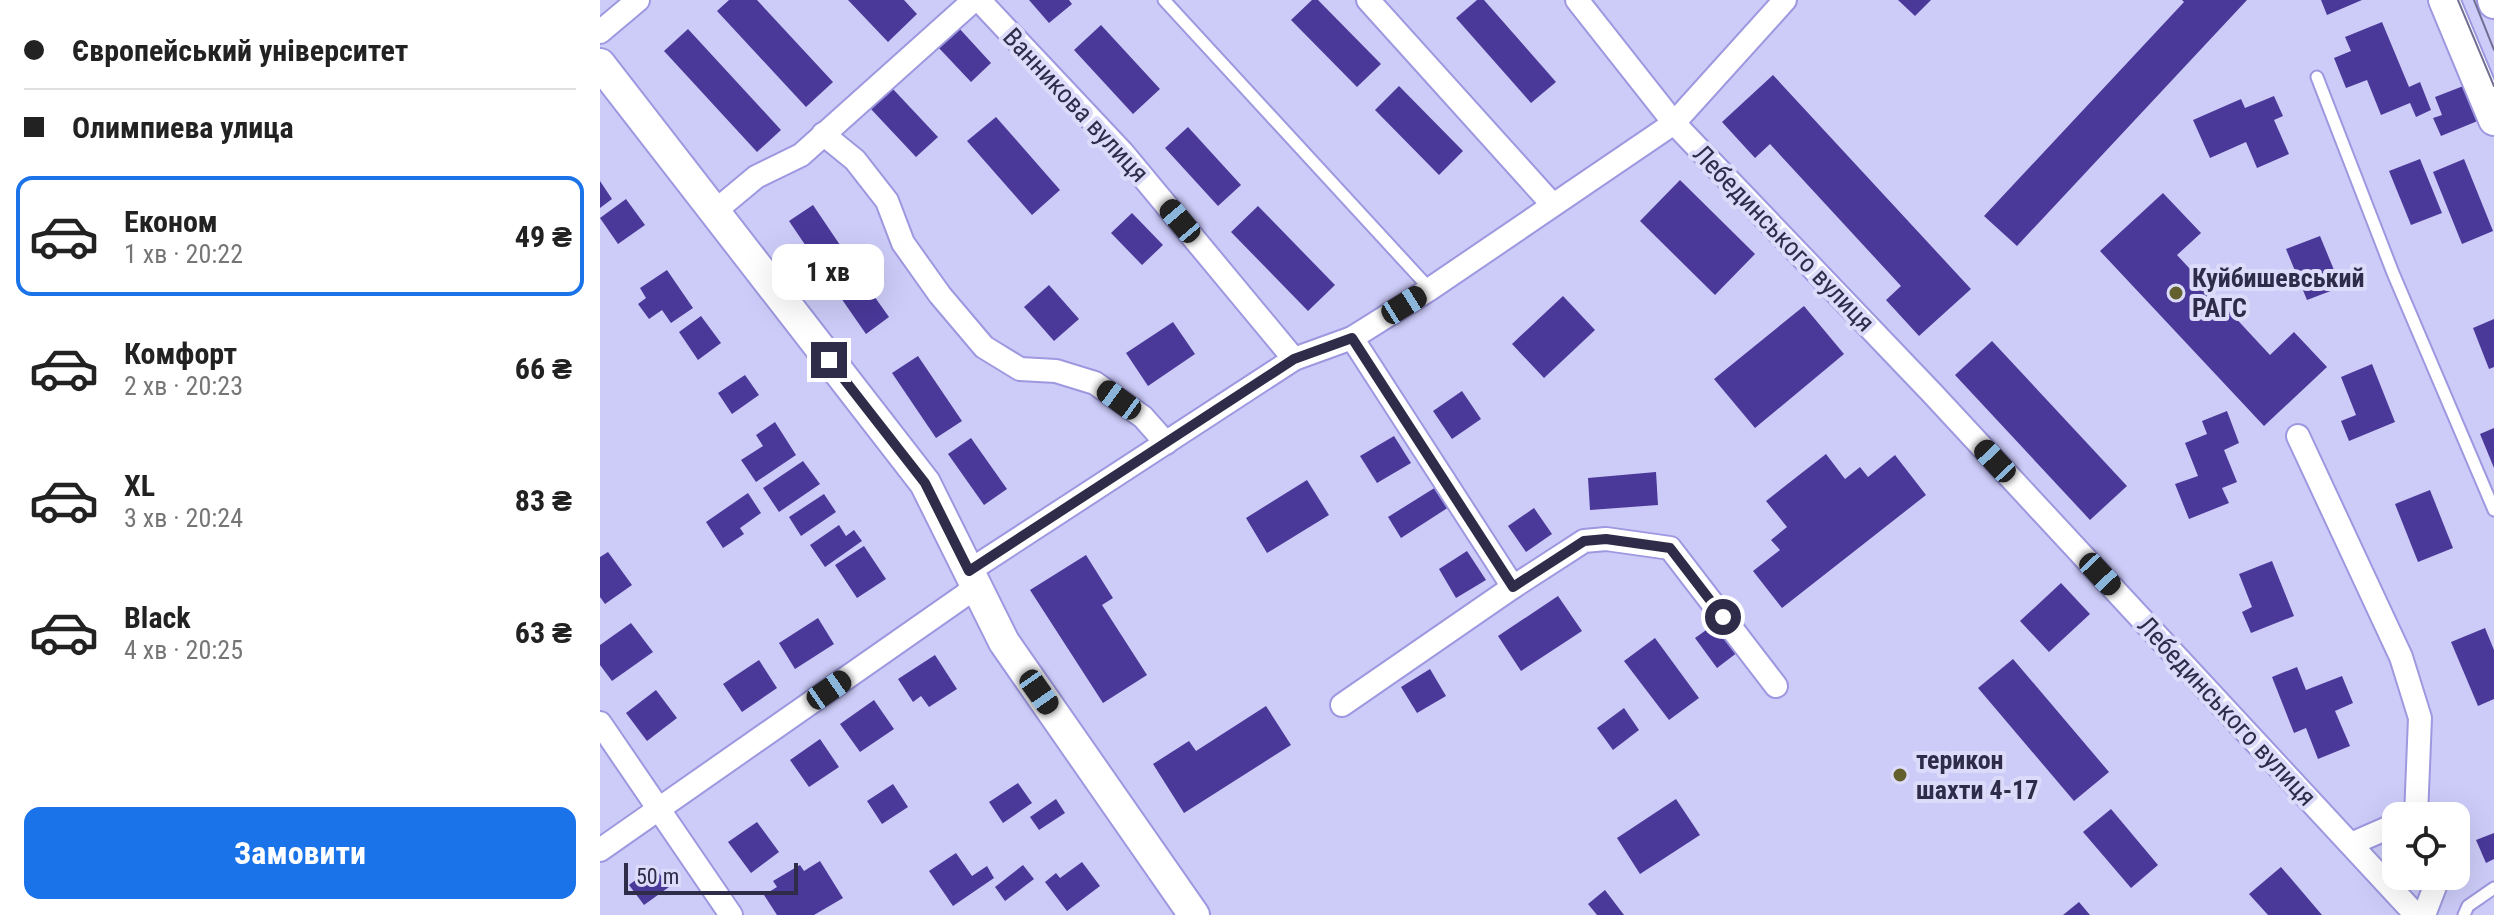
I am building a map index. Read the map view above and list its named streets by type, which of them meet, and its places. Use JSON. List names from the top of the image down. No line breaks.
{"streets":{"street":["Ванникова вулиця","Лебединського вулиця"]},"places":["Куйбишевський РАГС","терикон шахти 4-17"],"scale_bar":"50 m","page":{"banner":["Європейський університет","Олимпиева улица"],"list":[{"name":"Економ","note":"1 хв · 20:22","value":"49 ₴"},{"name":"Комфорт","note":"2 хв · 20:23","value":"66 ₴"},{"name":"XL","note":"3 хв · 20:24","value":"83 ₴"},{"name":"Black","note":"4 хв · 20:25","value":"63 ₴"}],"bubble":"1 хв","buttons":"Замовити","scale":"50 m"}}
